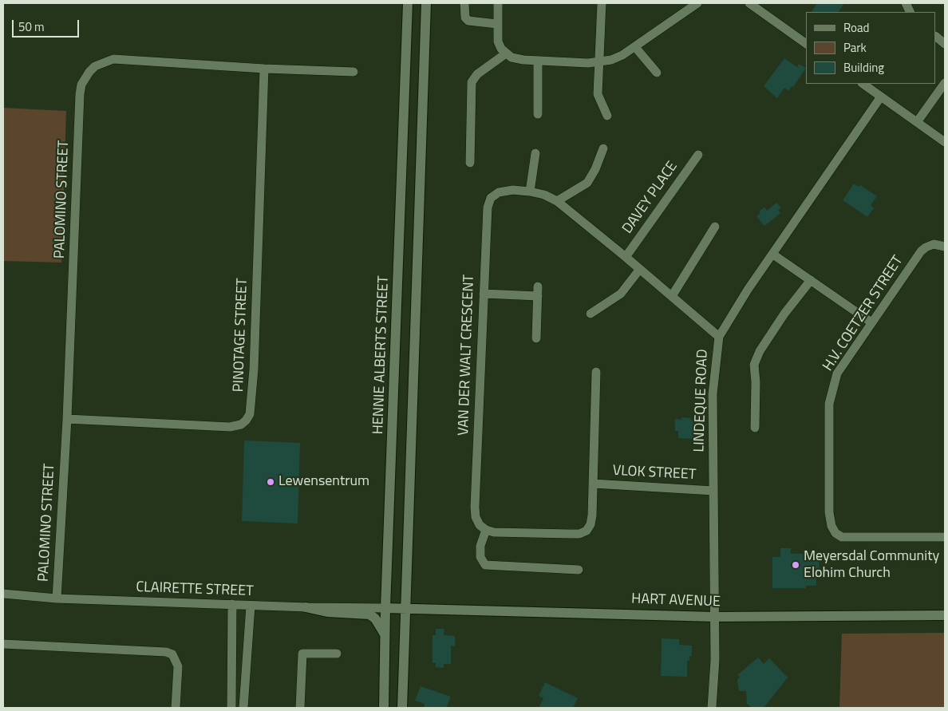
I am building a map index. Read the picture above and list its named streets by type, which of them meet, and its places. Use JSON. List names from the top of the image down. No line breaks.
{"streets":{"street":["DAVEY PLACE","PALOMINO STREET","H.V. COETZER STREET","PINOTAGE STREET","HENNIE ALBERTS STREET","VAN DER WALT CRESCENT","LINDEQUE ROAD","VLOK STREET","CLAIRETTE STREET","HART AVENUE"]},"crossings":[["DAVEY PLACE","VAN DER WALT CRESCENT"],["PALOMINO STREET","PINOTAGE STREET"],["PALOMINO STREET","CLAIRETTE STREET"],["HENNIE ALBERTS STREET","CLAIRETTE STREET"],["HENNIE ALBERTS STREET","HART AVENUE"],["VAN DER WALT CRESCENT","LINDEQUE ROAD"],["LINDEQUE ROAD","VLOK STREET"],["LINDEQUE ROAD","HART AVENUE"],["CLAIRETTE STREET","HART AVENUE"]],"places":["Lewensentrum","Meyersdal Community Elohim Church"],"legend":["Road","Park","Building"],"scale_bar":"50 m"}
